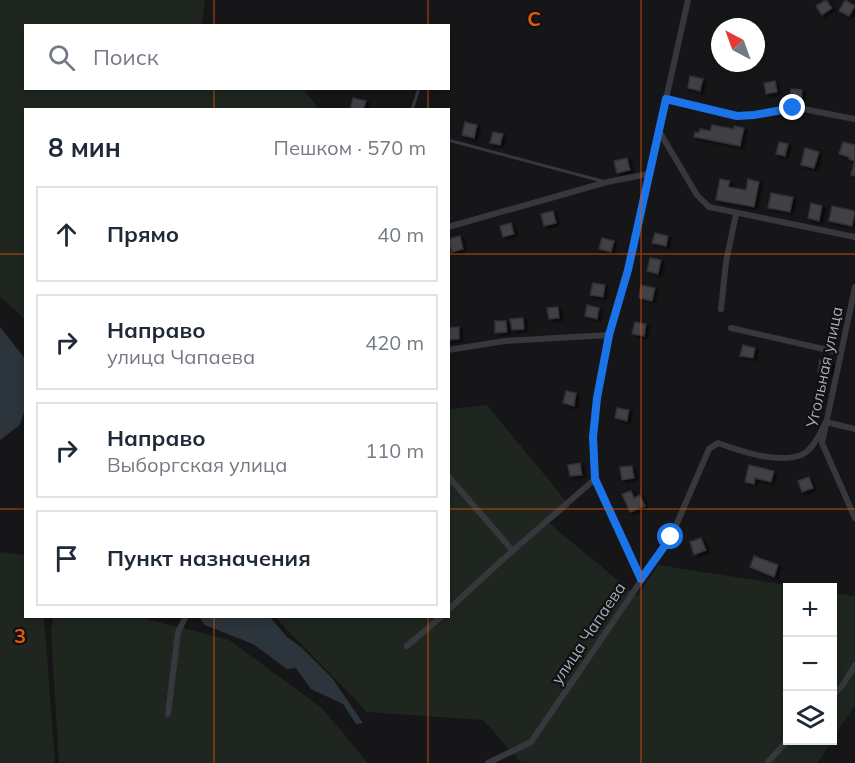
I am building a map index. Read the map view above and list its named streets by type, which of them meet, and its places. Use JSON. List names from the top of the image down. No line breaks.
{"streets":{"street":["Угольная улица","улица Чапаева"]},"north":"top left","page":{"search":"Поиск","heading":["8 мин","Пешком · 570 m"],"list":[["Прямо","40 m"],["Направо","улица Чапаева","420 m"],["Направо","Выборгская улица","110 m"],"Пункт назначения"],"map_buttons":["+","−"]},"grid":{"columns":["C"],"rows":["3"]}}
